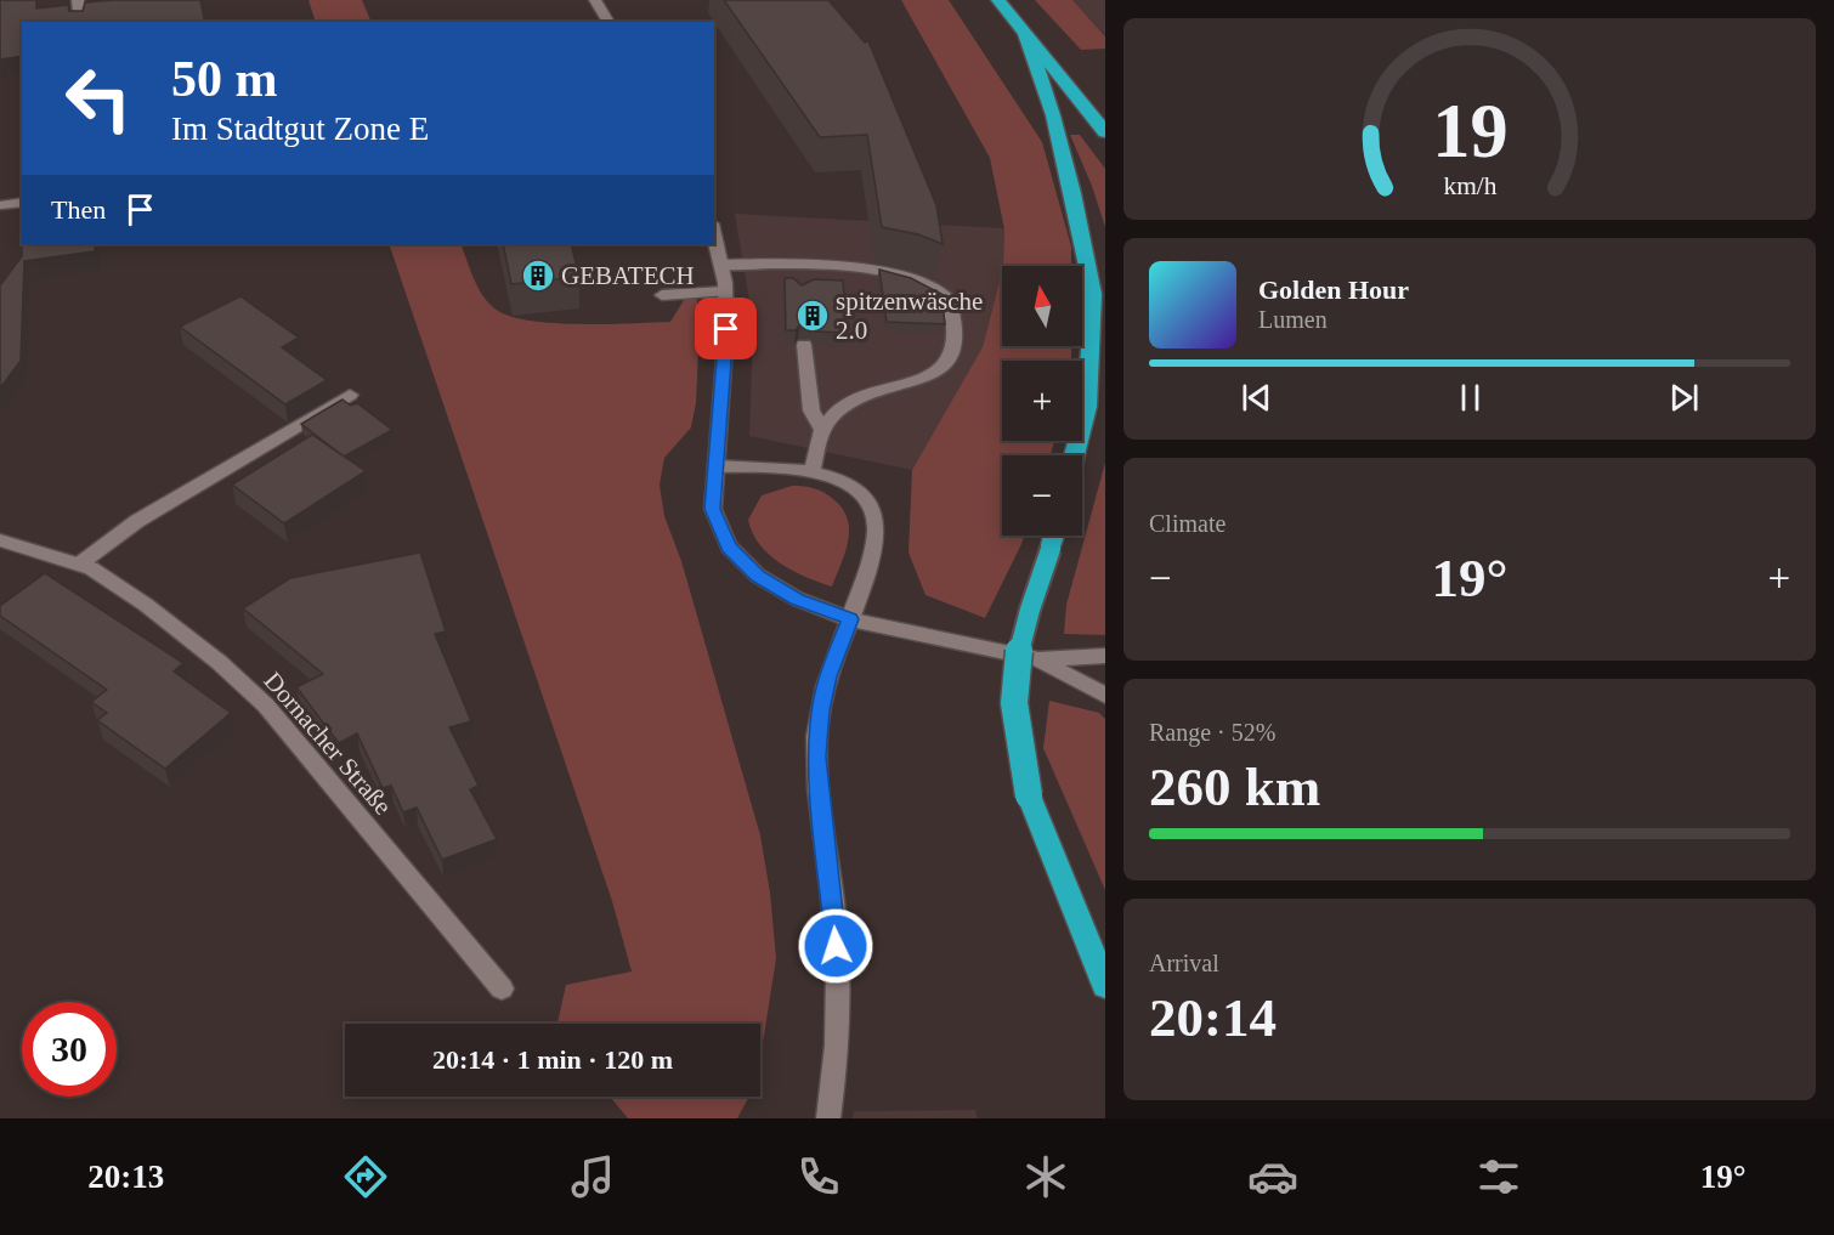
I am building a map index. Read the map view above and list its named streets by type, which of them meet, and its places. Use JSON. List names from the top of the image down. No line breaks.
{"streets":{"street":["Dornacher Straße"]},"places":{"building":["GEBATECH","spitzenwäsche 2.0"]},"north":"top","page":{"turn":["50 m","Im Stadtgut Zone E"],"then":"Then","song":["Golden Hour","Lumen"],"map_buttons":["+","−"],"tile":["Climate",["Range · 52%","260 km"],["Arrival","20:14"]],"heat":["−","19°","+"],"limit":"30","trip":"20:14 · 1 min · 120 m","tabs":["20:13","19°"],"gauge":["19","km/h"]}}
